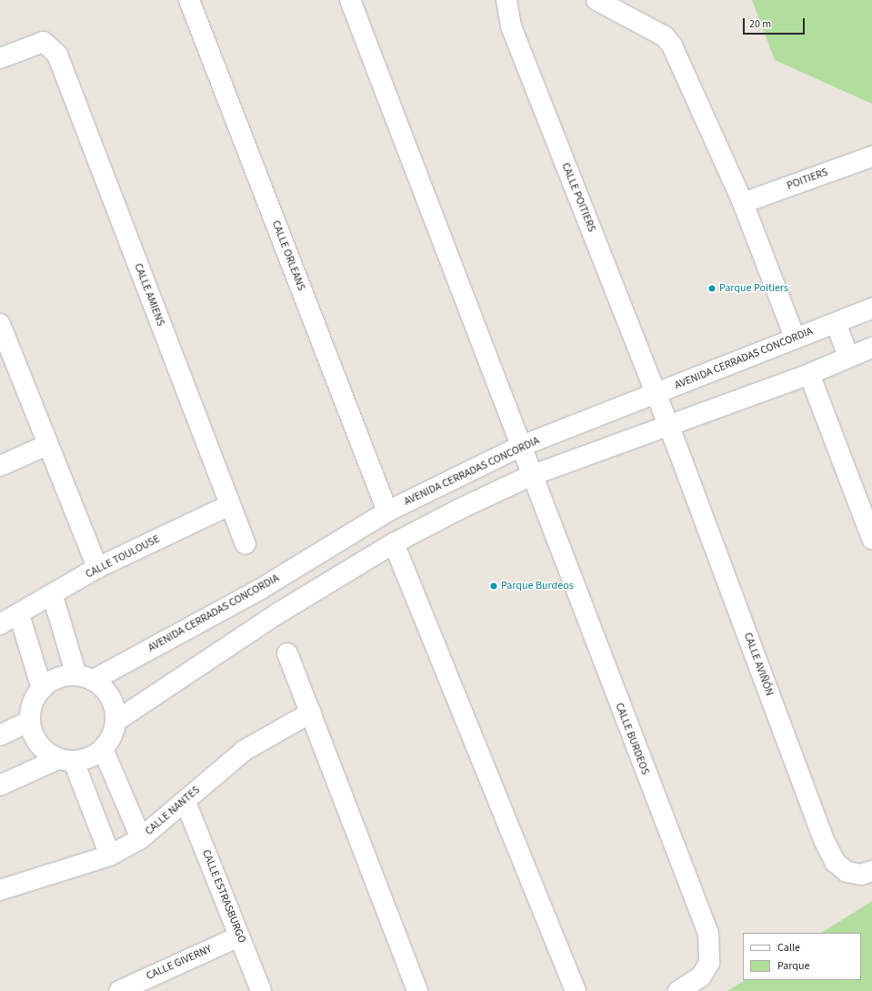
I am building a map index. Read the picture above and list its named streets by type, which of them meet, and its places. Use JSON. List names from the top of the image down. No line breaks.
{"streets":{"street":["POITIERS","CALLE POITIERS","CALLE ORLEANS","CALLE AMIENS","AVENIDA CERRADAS CONCORDIA","CALLE TOULOUSE","CALLE AVIÑÓN","CALLE BURDEOS","CALLE NANTES","CALLE ESTRASBURGO","CALLE GIVERNY"]},"crossings":[["CALLE POITIERS","AVENIDA CERRADAS CONCORDIA"],["CALLE POITIERS","CALLE AVIÑÓN"],["CALLE ORLEANS","AVENIDA CERRADAS CONCORDIA"],["CALLE AMIENS","CALLE TOULOUSE"],["AVENIDA CERRADAS CONCORDIA","CALLE BURDEOS"],["CALLE NANTES","CALLE ESTRASBURGO"],["CALLE ESTRASBURGO","CALLE GIVERNY"]],"places":["Parque Poitiers","Parque Burdeos"],"legend":["Calle","Parque"],"scale_bar":"20 m"}
